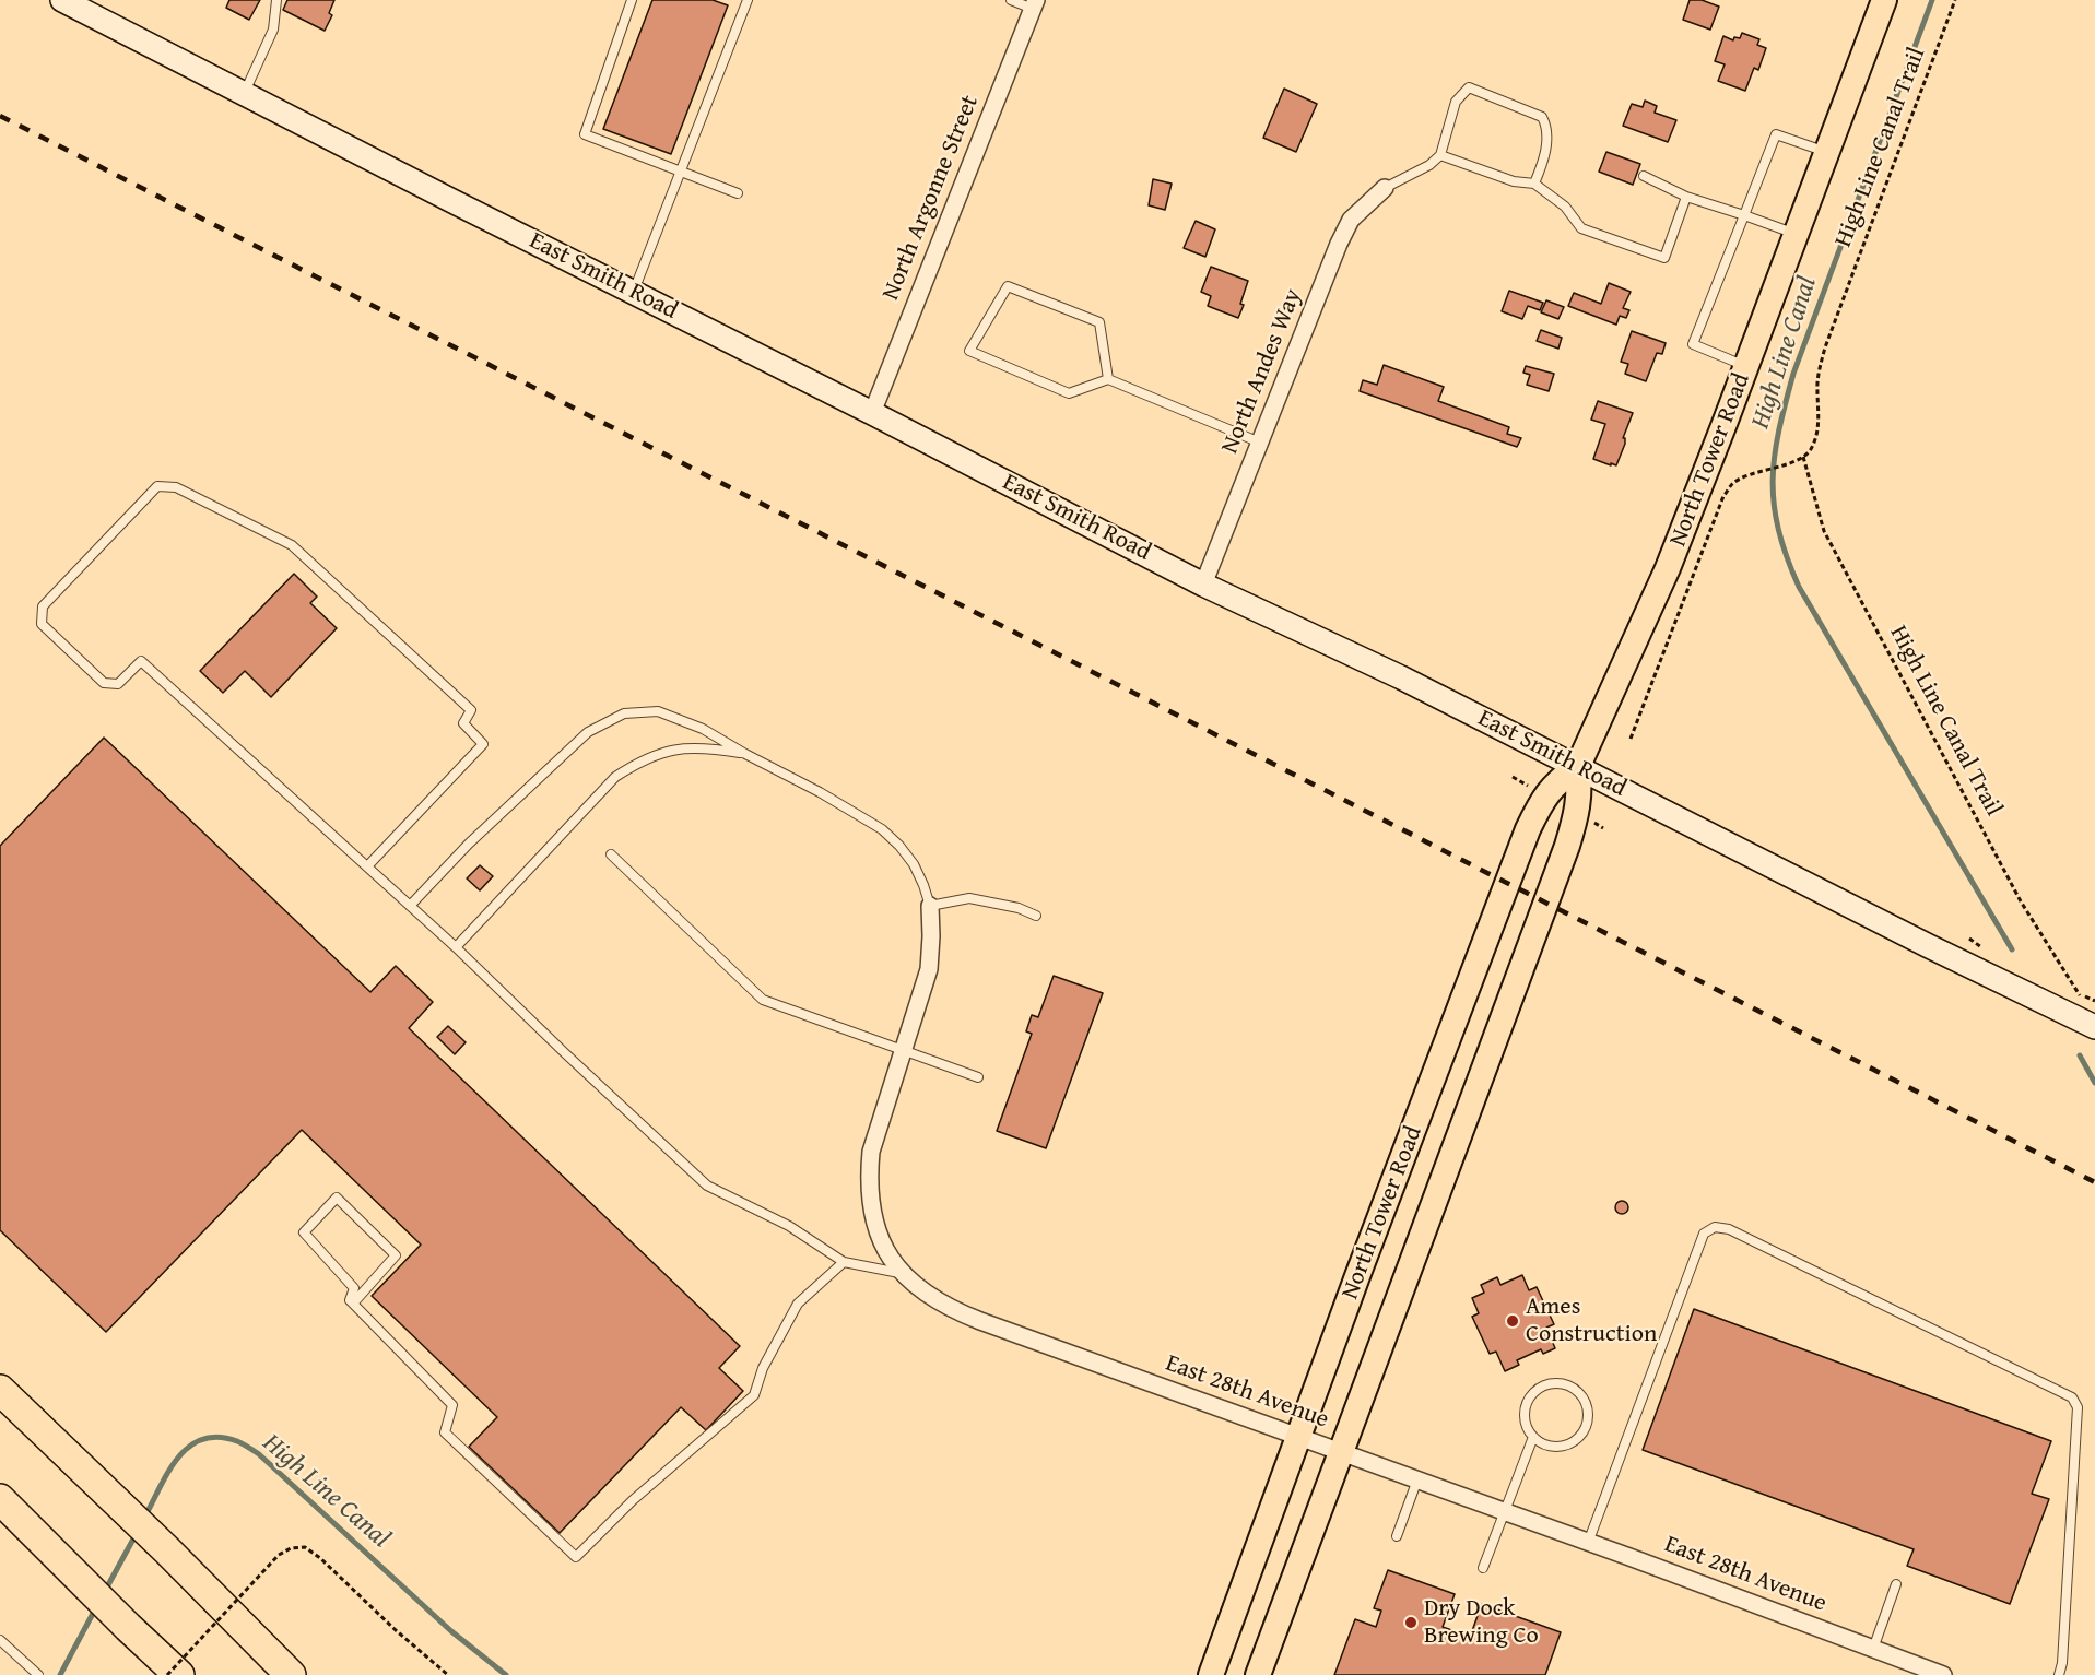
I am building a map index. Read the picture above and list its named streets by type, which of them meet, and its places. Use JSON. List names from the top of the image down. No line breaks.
{"streets":{"main road":["North Tower Road"],"street":["North Argonne Street","East Smith Road","North Andes Way","East 28th Avenue"],"path":["High Line Canal Trail"]},"crossings":[["North Argonne Street","East Smith Road"],["East Smith Road","North Andes Way"],["East Smith Road","North Tower Road"],["North Tower Road","East 28th Avenue"]],"water":["High Line Canal"],"places":["Ames Construction","Dry Dock Brewing Co"]}
